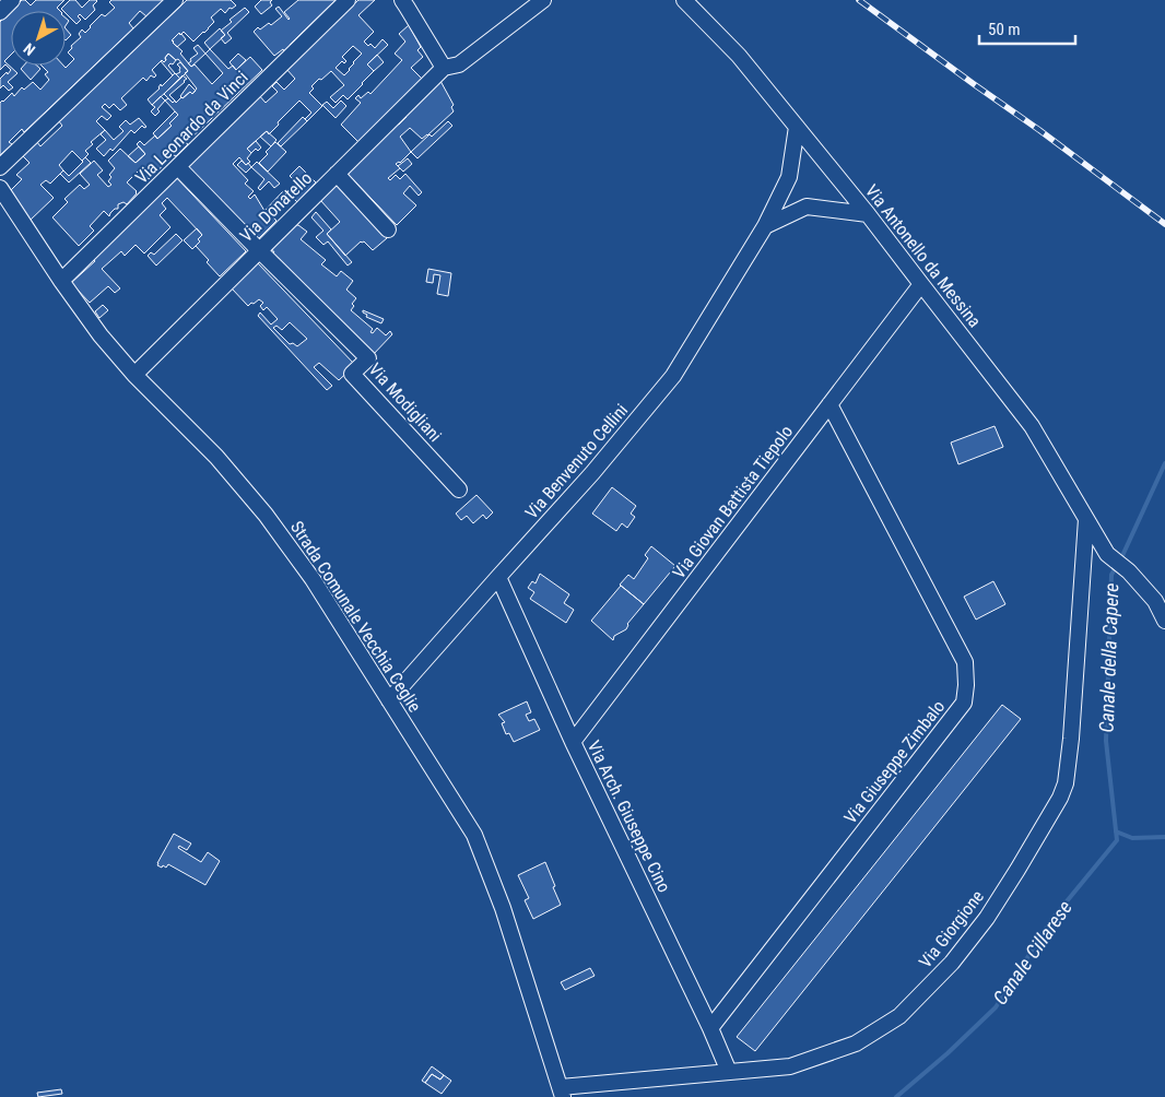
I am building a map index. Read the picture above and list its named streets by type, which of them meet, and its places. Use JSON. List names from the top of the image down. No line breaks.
{"streets":{"street":["Via Leonardo da Vinci","Via Donatello","Via Antonello da Messina","Via Modigliani","Via Benvenuto Cellini","Via Giovan Battista Tiepolo","Strada Comunale Vecchia Ceglie","Via Giuseppe Zimbalo","Via Arch. Giuseppe Cino","Via Giorgione"]},"crossings":[["Via Leonardo da Vinci","Strada Comunale Vecchia Ceglie"],["Via Donatello","Via Modigliani"],["Via Donatello","Strada Comunale Vecchia Ceglie"],["Via Antonello da Messina","Via Benvenuto Cellini"],["Via Antonello da Messina","Via Giovan Battista Tiepolo"],["Via Antonello da Messina","Via Giorgione"],["Via Benvenuto Cellini","Strada Comunale Vecchia Ceglie"],["Via Benvenuto Cellini","Via Arch. Giuseppe Cino"],["Via Giovan Battista Tiepolo","Via Giuseppe Zimbalo"],["Via Giovan Battista Tiepolo","Via Arch. Giuseppe Cino"],["Strada Comunale Vecchia Ceglie","Via Giorgione"],["Via Giuseppe Zimbalo","Via Arch. Giuseppe Cino"],["Via Arch. Giuseppe Cino","Via Giorgione"]],"water":["Canale della Capere","Canale Cillarese"],"scale_bar":"50 m","north":"bottom left"}
